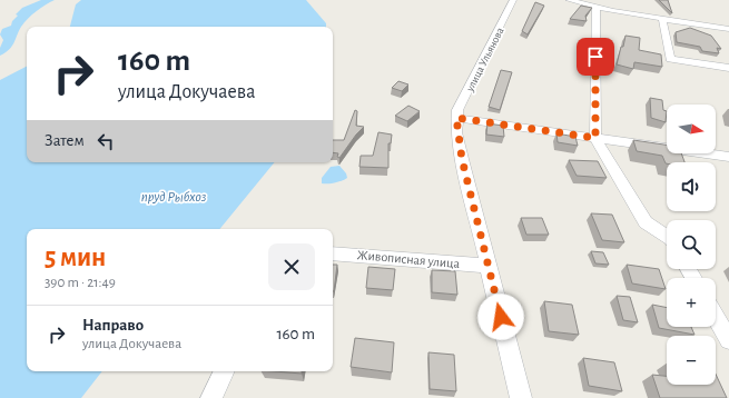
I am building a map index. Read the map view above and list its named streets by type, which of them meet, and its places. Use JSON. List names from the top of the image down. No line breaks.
{"streets":{"street":["улица Ульянова","Живописная улица"]},"water":["пруд Рыбхоз"],"north":"right","page":{"turn":["160 m","улица Докучаева"],"map_buttons":["+","−"],"then":"Затем","heading":["5 мин","390 m · 21:49"],"list":[{"name":"Направо","note":"улица Докучаева","value":"160 m"}]}}
